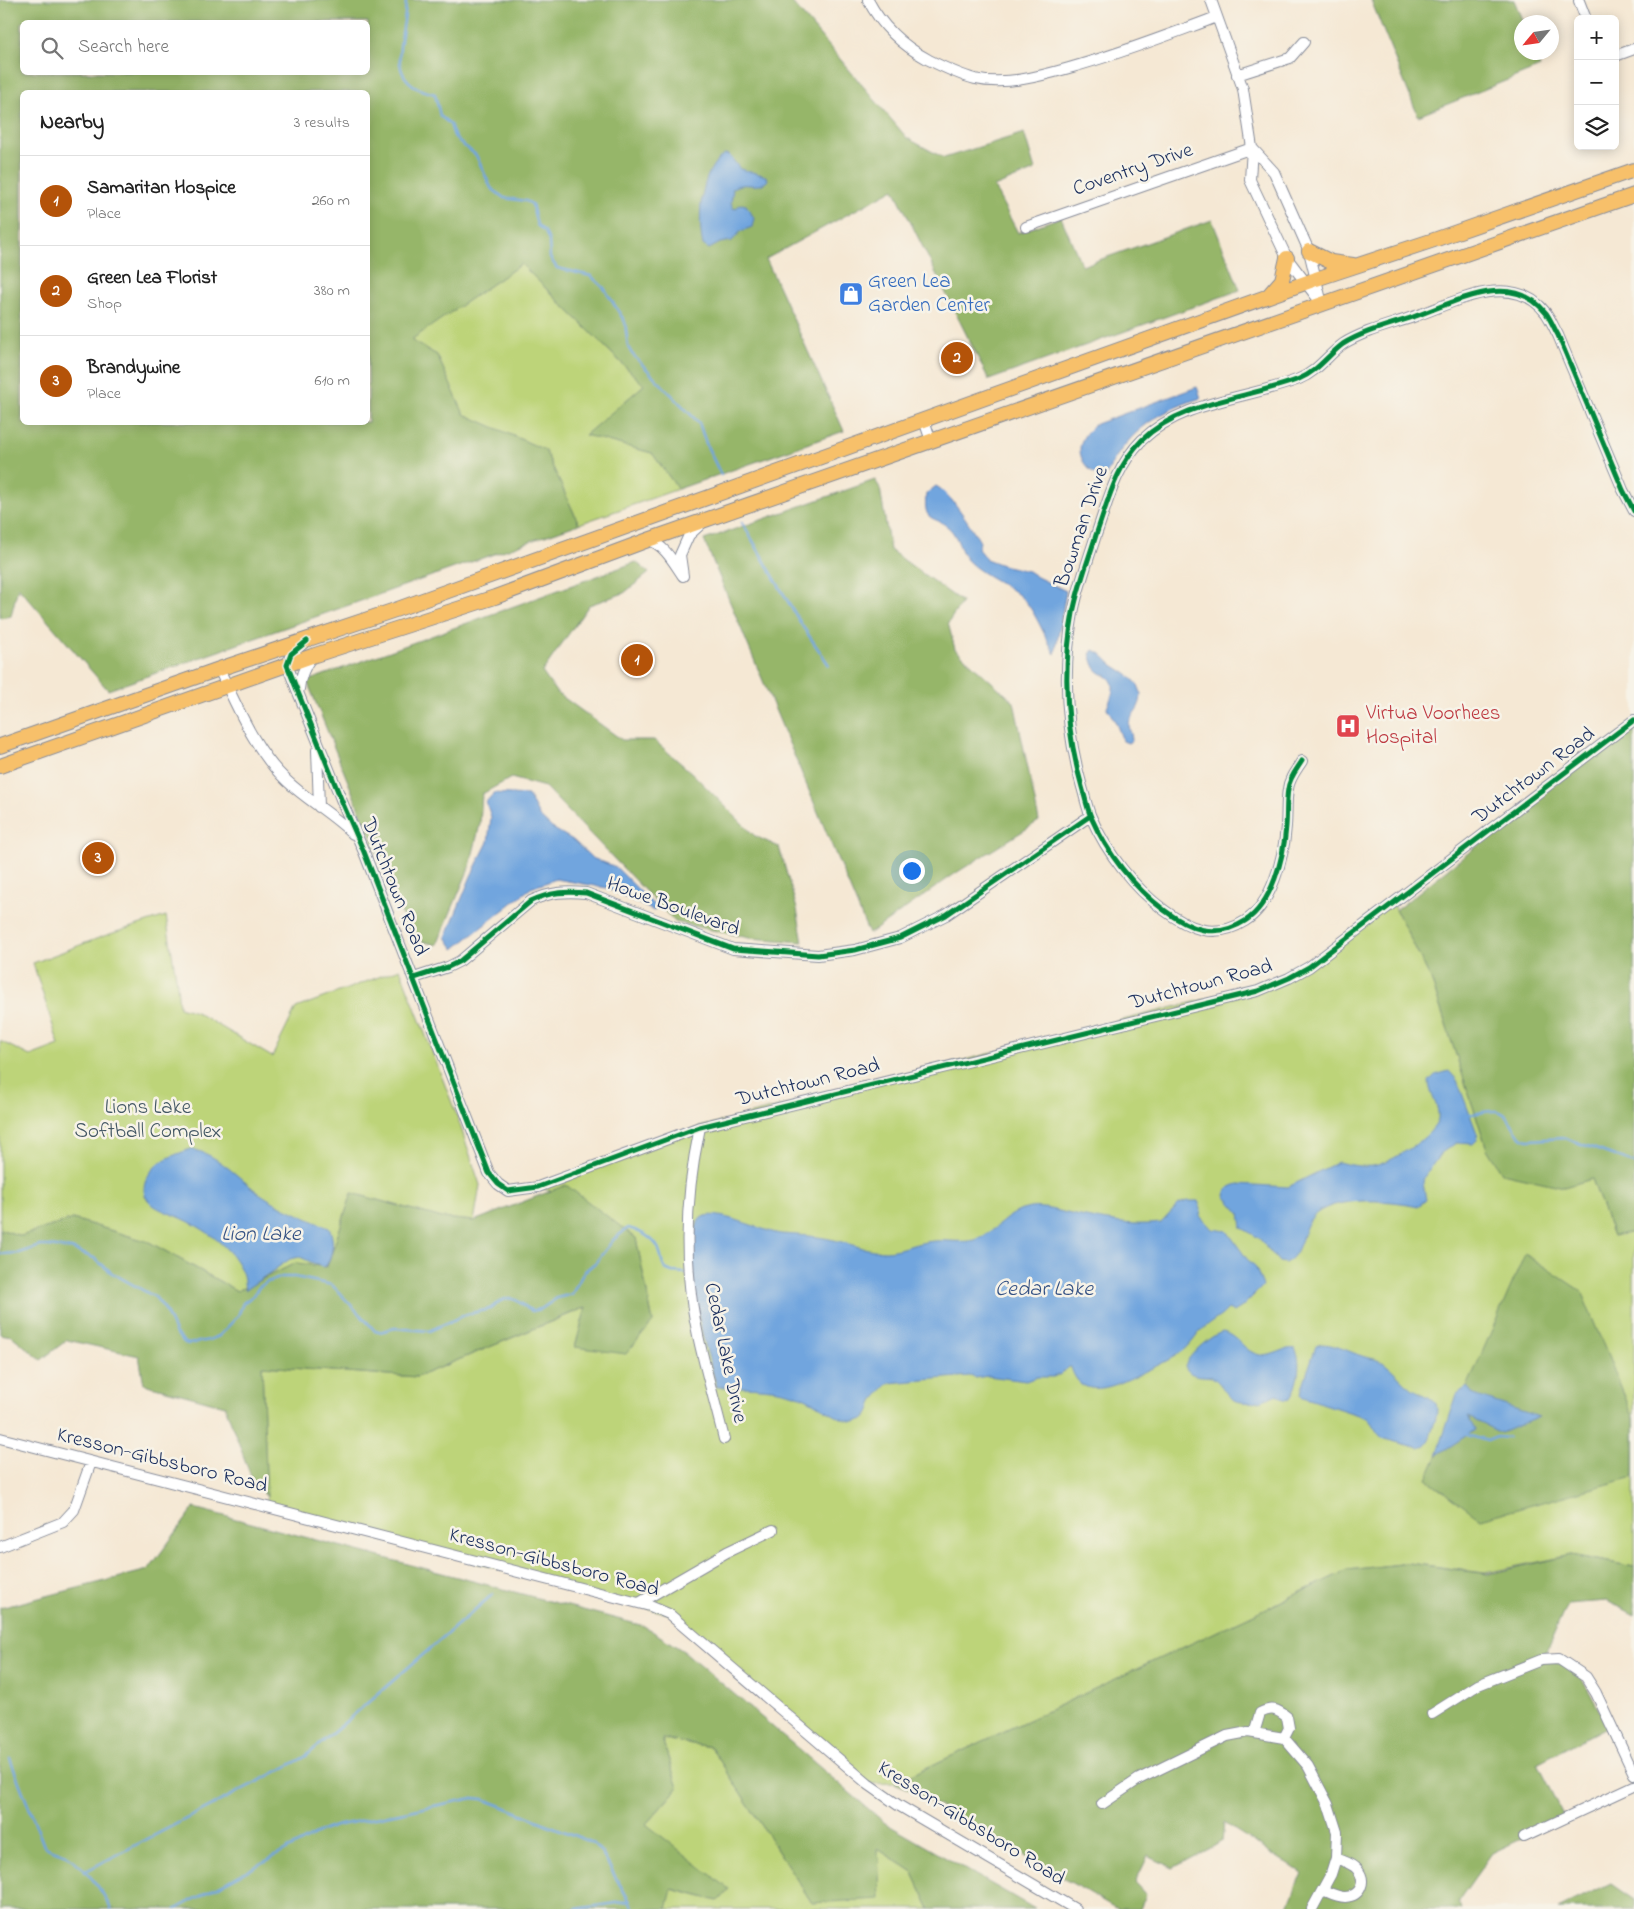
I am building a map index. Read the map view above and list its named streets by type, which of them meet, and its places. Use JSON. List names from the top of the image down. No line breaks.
{"streets":{"street":["Coventry Drive","Bowman Drive","Dutchtown Road","Howe Boulevard","Cedar Lake Drive","Kresson-Gibbsboro Road"]},"crossings":[["Bowman Drive","Howe Boulevard"],["Dutchtown Road","Howe Boulevard"],["Dutchtown Road","Cedar Lake Drive"]],"water":["Lion Lake","Cedar Lake"],"parks":["Lions Lake Softball Complex"],"places":{"shop":["Green Lea Garden Center"],"hospital":["Virtua Voorhees Hospital"]},"north":"bottom left","page":{"map_buttons":["+","−"],"search":"Search here","heading":["Nearby","3 results"],"list":[{"mark":"1","name":"Samaritan Hospice","note":"Place","value":"260 m"},{"mark":"2","name":"Green Lea Florist","note":"Shop","value":"380 m"},{"mark":"3","name":"Brandywine","note":"Place","value":"610 m"}],"pins":["2","1","3"]}}
